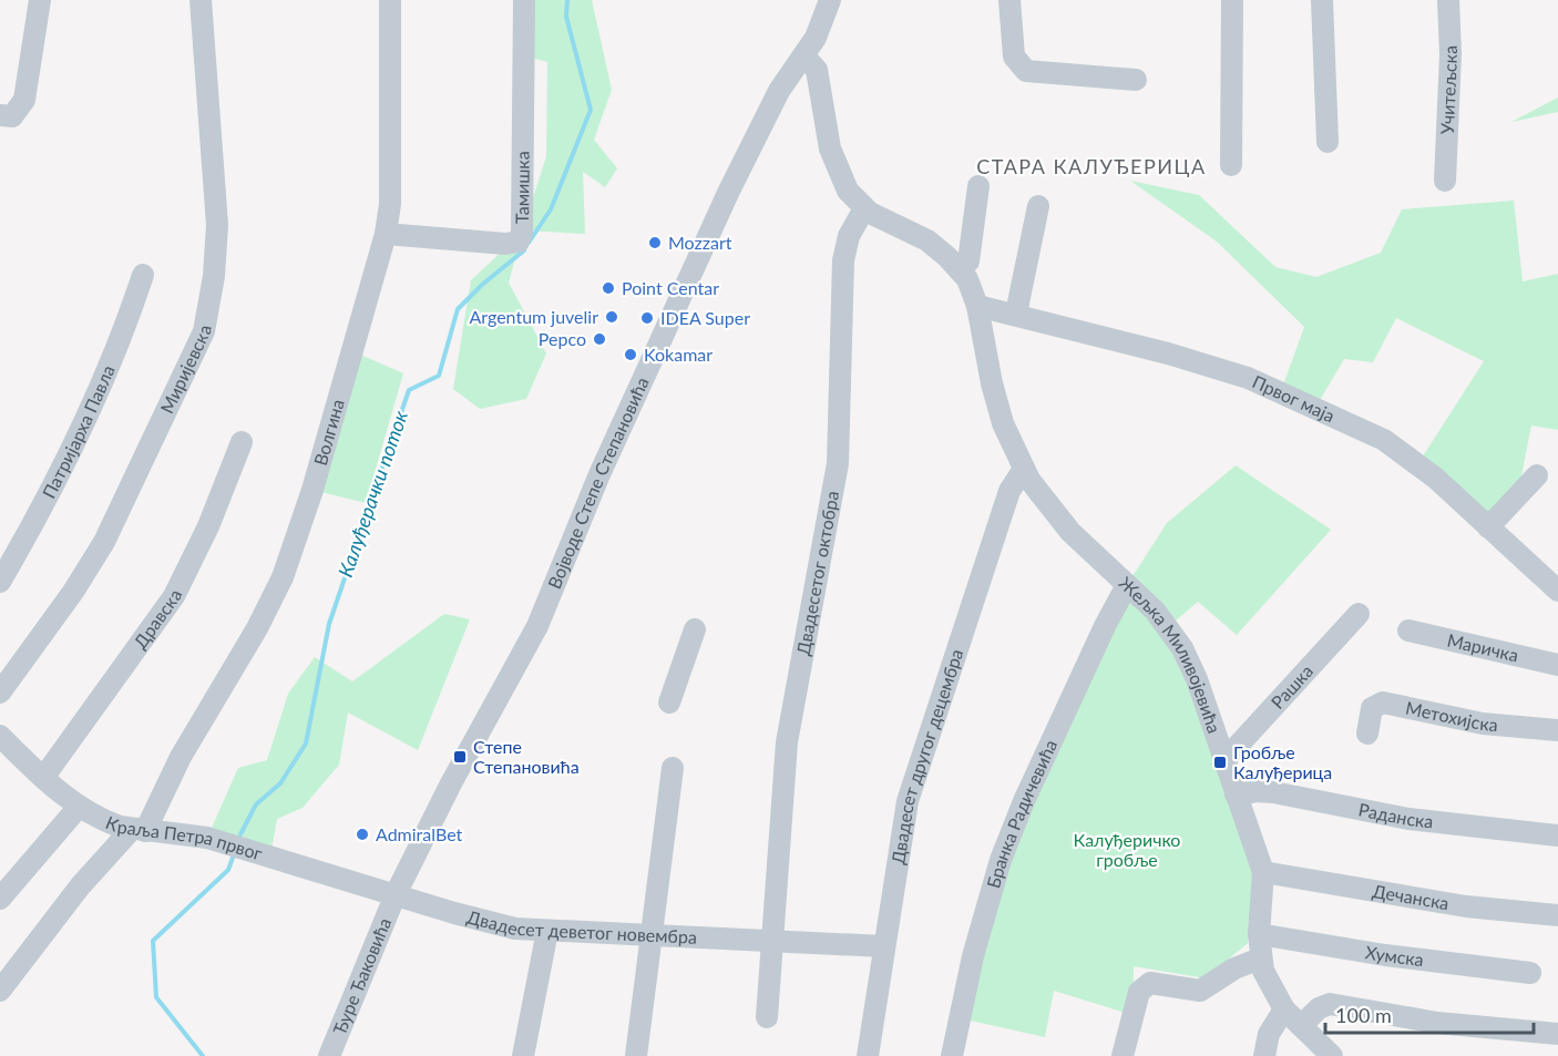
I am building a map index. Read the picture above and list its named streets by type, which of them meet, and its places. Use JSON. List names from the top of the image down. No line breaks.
{"streets":{"street":["Учитељска","Тамишка","Миријевска","Првог маја","Патријарха Павла","Волгина","Војводе Степе Степановића","Двадесетог октобра","Дравска","Маричка","Жељка Миливојевића","Рашка","Метохијска","Двадесет другог децембра","Бранка Радичевића","Раданска","Краља Петра првог","Дечанска","Двадесет деветог новембра","Хумска","Ђуре Ђаковића"]},"crossings":[["Тамишка","Волгина"],["Првог маја","Жељка Миливојевића"],["Волгина","Краља Петра првог"],["Војводе Степе Степановића","Жељка Миливојевића"],["Војводе Степе Степановића","Краља Петра првог"],["Војводе Степе Степановића","Двадесет деветог новембра"],["Војводе Степе Степановића","Ђуре Ђаковића"],["Двадесетог октобра","Жељка Миливојевића"],["Двадесетог октобра","Двадесет деветог новембра"],["Дравска","Краља Петра првог"],["Жељка Миливојевића","Рашка"],["Жељка Миливојевића","Двадесет другог децембра"],["Жељка Миливојевића","Бранка Радичевића"],["Жељка Миливојевића","Раданска"],["Жељка Миливојевића","Дечанска"],["Жељка Миливојевића","Хумска"],["Двадесет другог децембра","Двадесет деветог новембра"],["Краља Петра првог","Двадесет деветог новембра"],["Краља Петра првог","Ђуре Ђаковића"],["Двадесет деветог новембра","Ђуре Ђаковића"]],"districts":["СТАРА КАЛУЂЕРИЦА"],"water":["Калуђерачки поток"],"parks":["Калуђеричко гробље"],"places":{"other":["Mozzart","Point Centar","Argentum juvelir","IDEA Super","Pepco","Kokamar","AdmiralBet"],"transit":["Степе Степановића","Гробље Калуђерица"]},"scale_bar":"100 m"}
